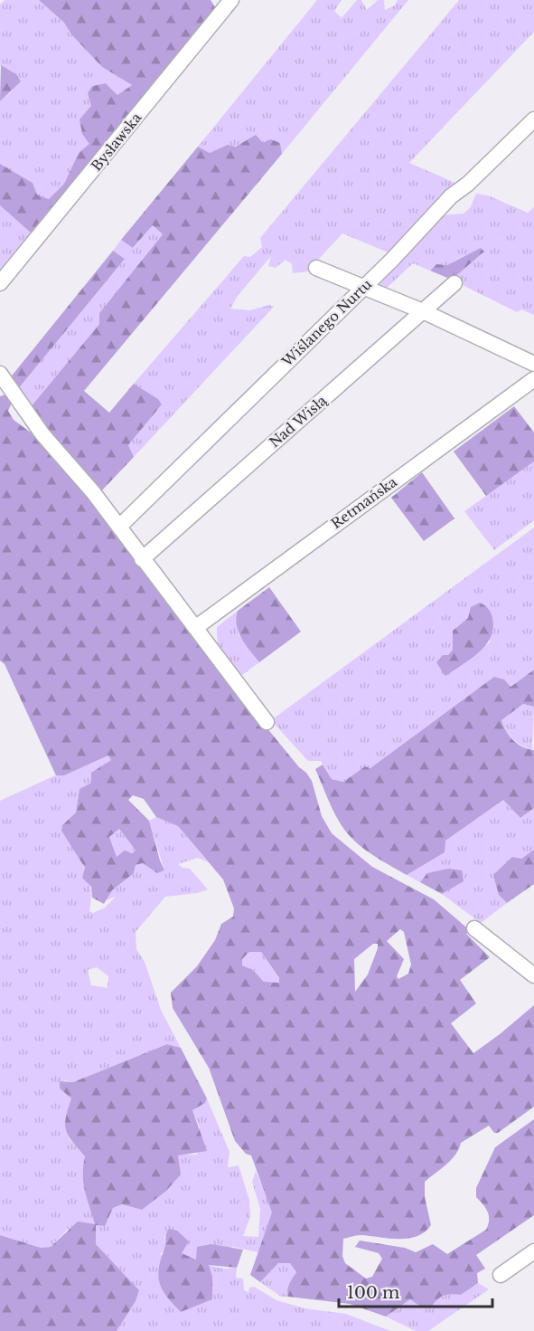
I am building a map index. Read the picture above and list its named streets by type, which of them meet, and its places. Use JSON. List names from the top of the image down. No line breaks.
{"streets":{"street":["Bysławska","Wiślanego Nurtu","Nad Wisłą","Retmańska"]},"scale_bar":"100 m"}
